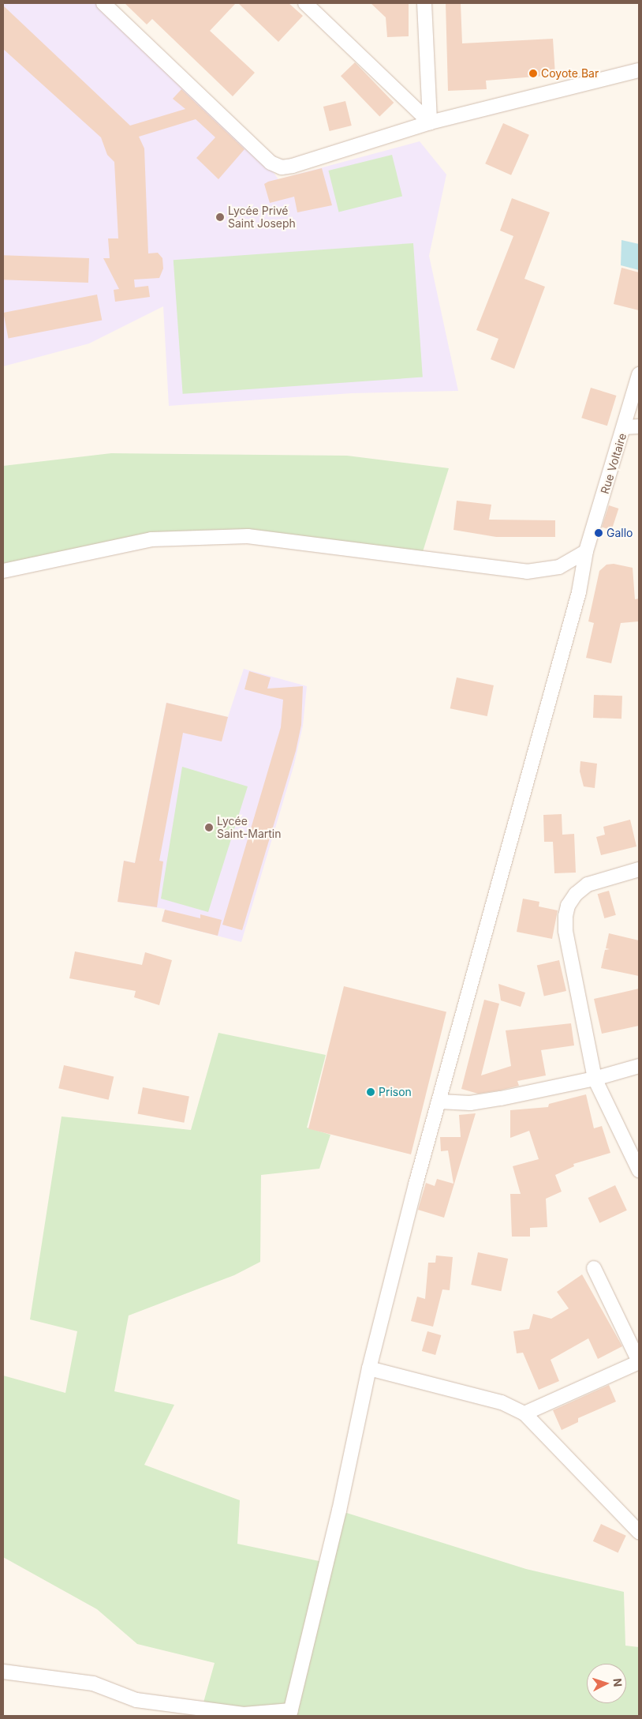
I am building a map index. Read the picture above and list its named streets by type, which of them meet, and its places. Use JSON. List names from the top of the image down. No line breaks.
{"streets":{"street":["Rue Voltaire"]},"places":["Coyote Bar","Lycée Privé Saint Joseph","Gallo","Lycée Saint-Martin","Prison"],"north":"right"}
